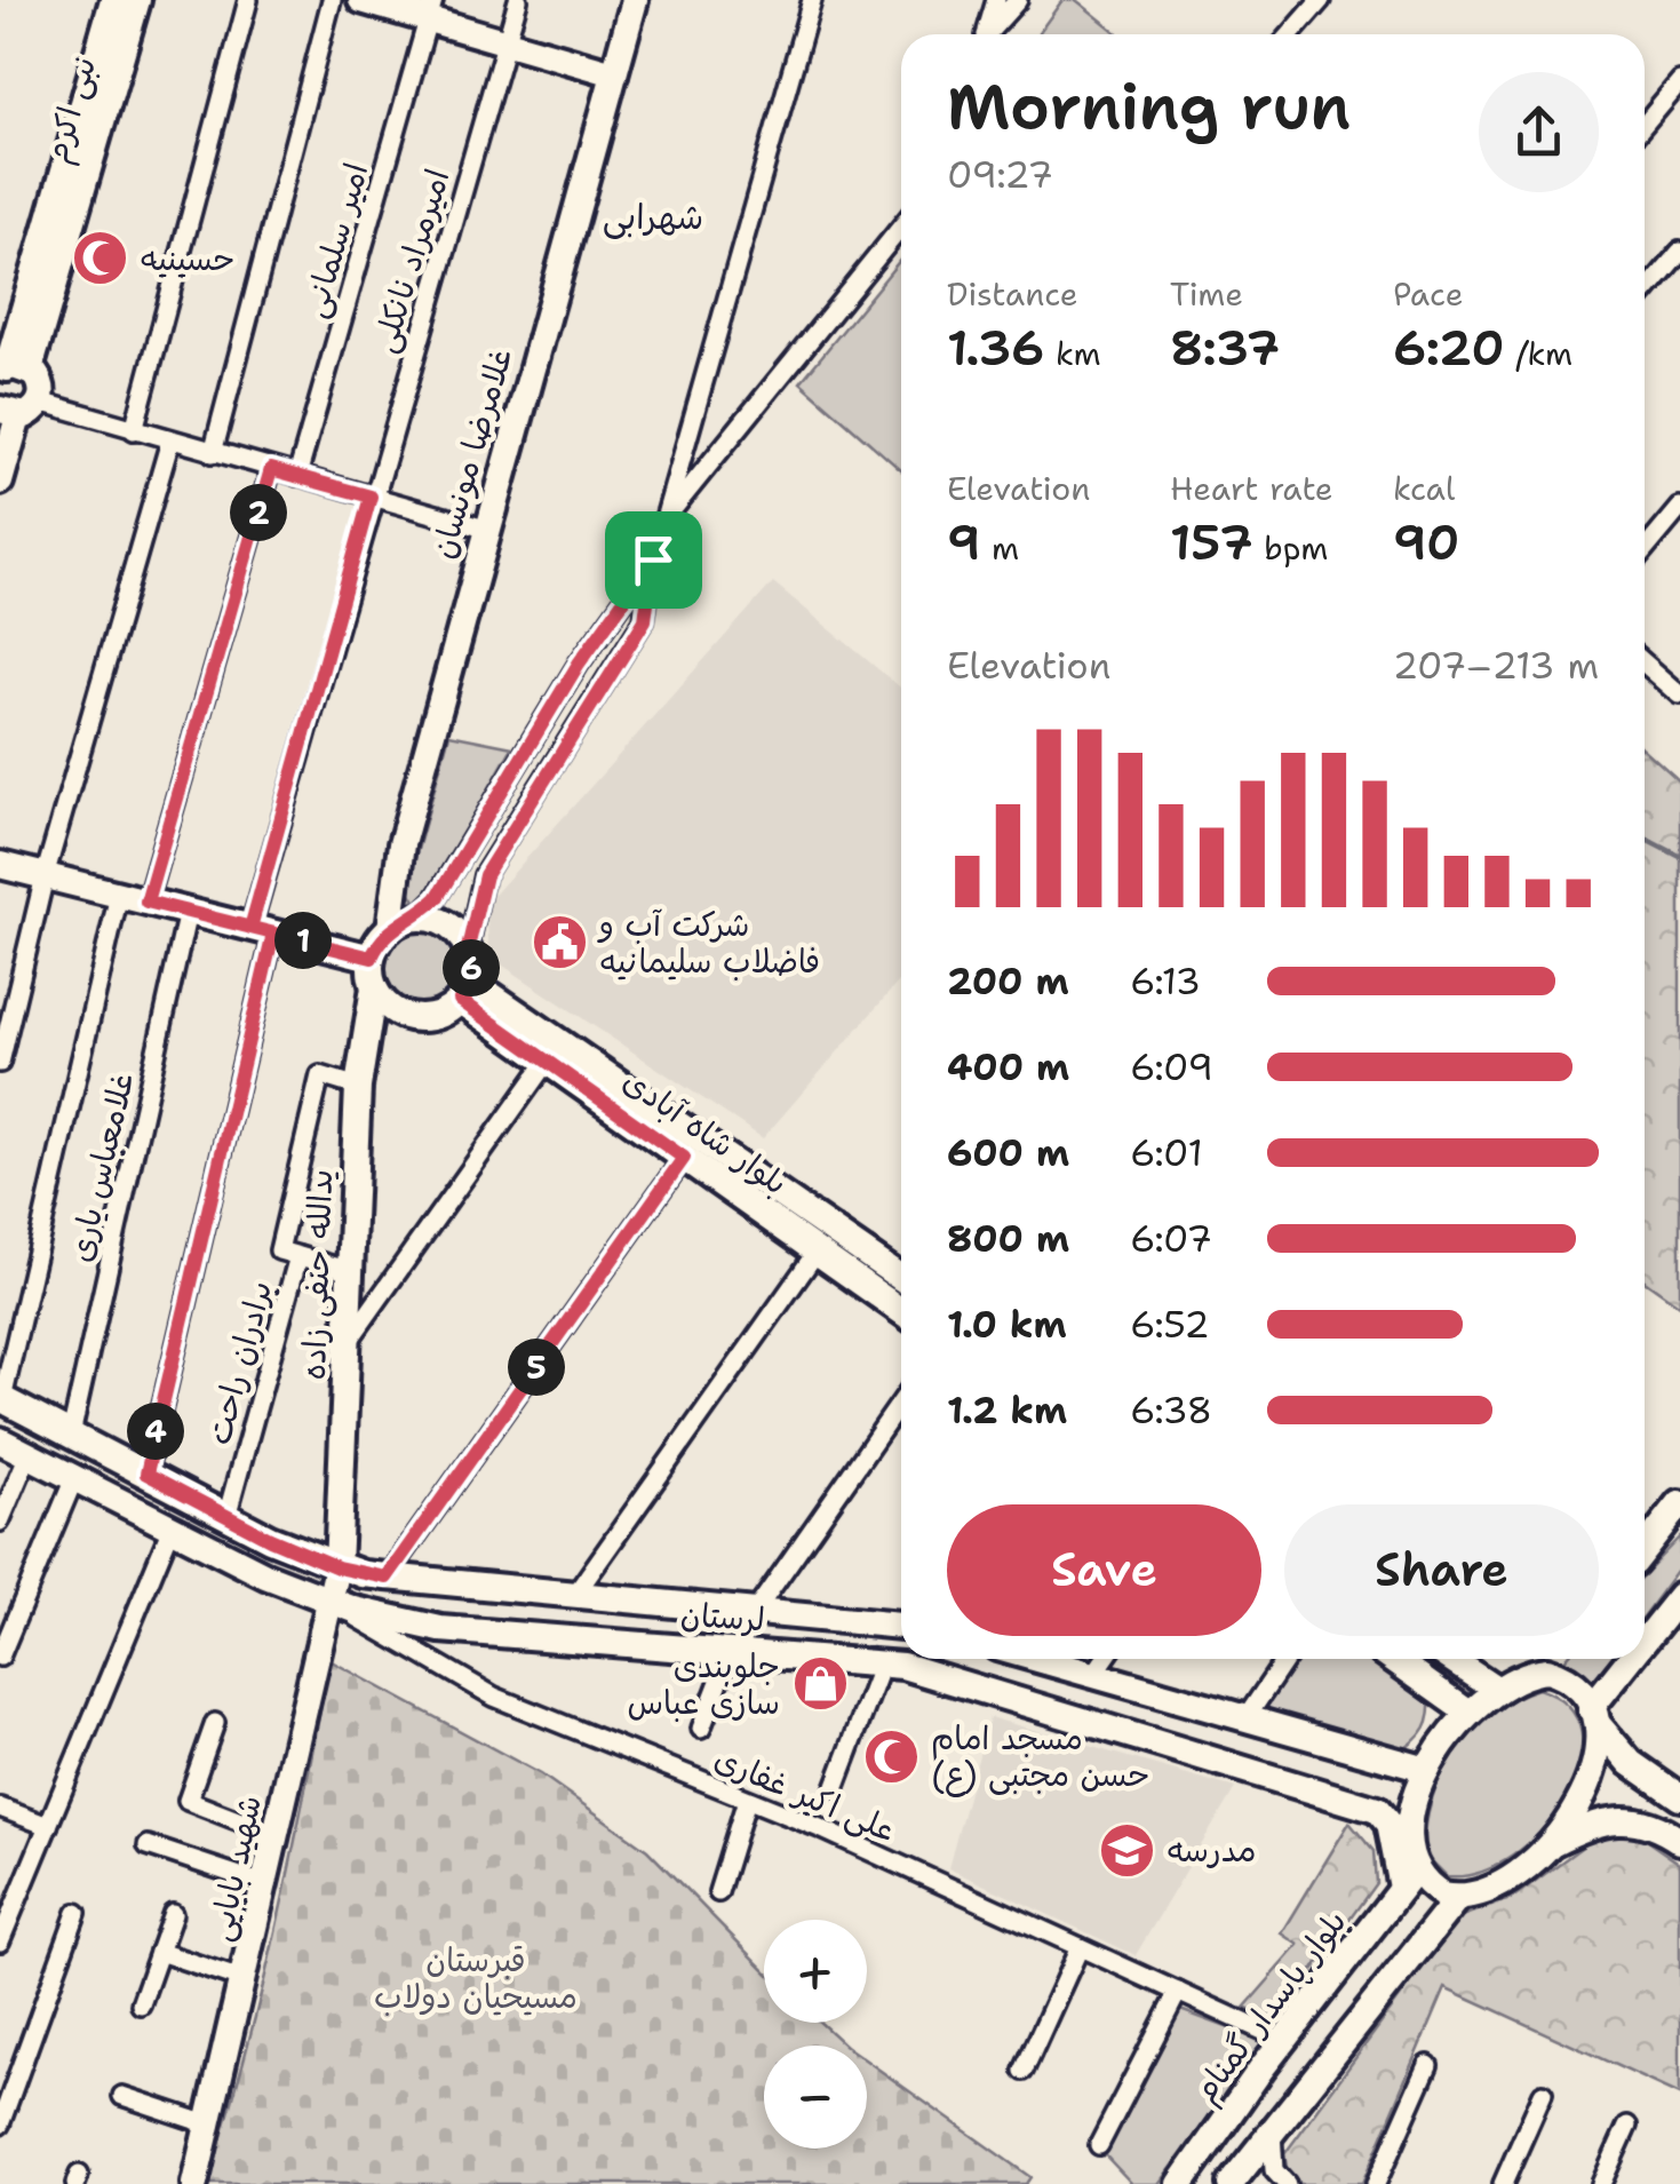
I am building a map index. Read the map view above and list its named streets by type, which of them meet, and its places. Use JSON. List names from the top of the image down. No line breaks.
{"streets":{"street":["نبی اکرم","امیر سلمانی","امیرمراد نانکلی","غلامرضا مونسان","بلوار شاه آبادی","غلامعباس یاری","یدالله حنفی زاده","برادران راحت","لرستان","علی اکبر غفاری","شهید بابایی","بلوار پاسدار گمنام"]},"crossings":[["امیرمراد نانکلی","لرستان"],["غلامرضا مونسان","بلوار شاه آبادی"],["غلامرضا مونسان","یدالله حنفی زاده"],["بلوار شاه آبادی","یدالله حنفی زاده"],["غلامعباس یاری","لرستان"],["یدالله حنفی زاده","برادران راحت"],["یدالله حنفی زاده","لرستان"],["یدالله حنفی زاده","شهید بابایی"],["برادران راحت","لرستان"],["لرستان","علی اکبر غفاری"],["لرستان","شهید بابایی"],["لرستان","بلوار پاسدار گمنام"],["علی اکبر غفاری","شهید بابایی"]],"districts":["شهرابی"],"parks":["قبرستان مسیحیان دولاب"],"places":{"mosque":["حسینیه","مسجد امام حسن مجتبی (ع)"],"public building":["شرکت آب و فاضلاب سلیمانیه"],"shop":["جلوبندی سازی عباس"],"school or university":["مدرسه"]},"page":{"heading":["Morning run","09:27"],"stats":[["Distance","1.36 km"],["Time","8:37"],["Pace","6:20 /km"],["Elevation","9 m"],["Heart rate","157 bpm"],["kcal","90"]],"pins":["2","1","6","5","4"],"chart":["Elevation","207–213 m"],"list":[{"name":"200 m","note":"6:13"},{"name":"400 m","note":"6:09"},{"name":"600 m","note":"6:01"},{"name":"800 m","note":"6:07"},{"name":"1.0 km","note":"6:52"},{"name":"1.2 km","note":"6:38"}],"buttons":["Save","Share"],"map_buttons":["+","−"]}}
